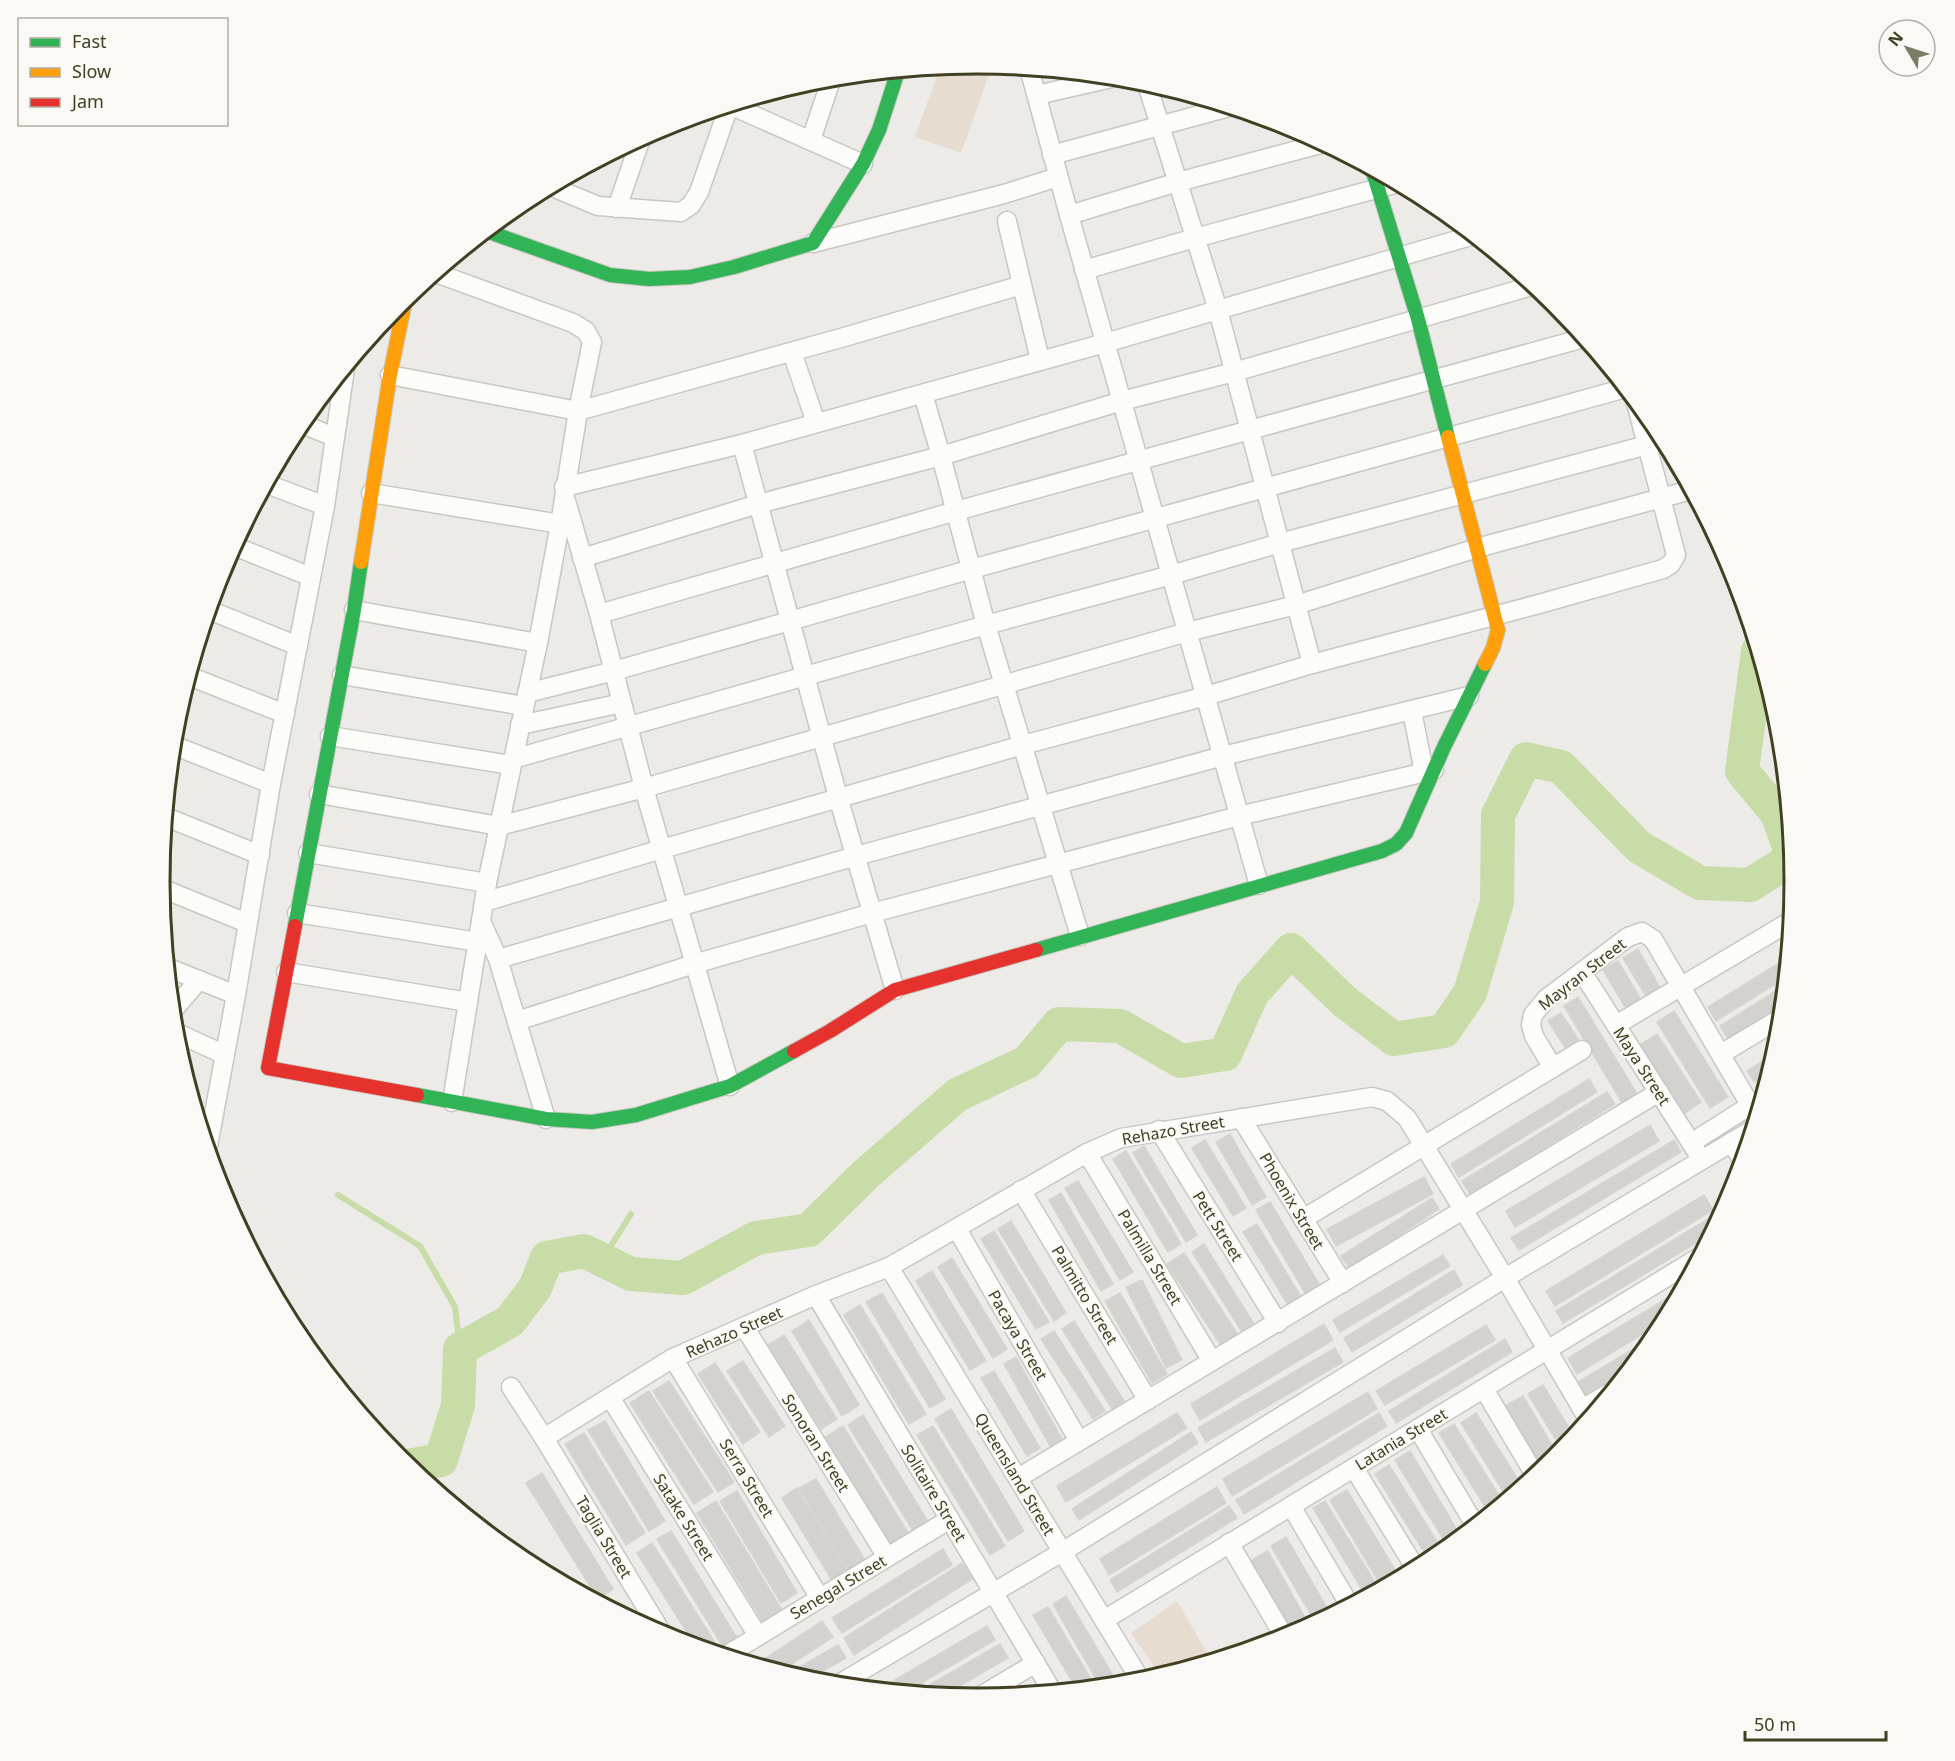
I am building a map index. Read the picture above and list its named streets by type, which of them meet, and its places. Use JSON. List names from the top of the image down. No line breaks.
{"streets":{"street":["Mayran Street","Maya Street","Rehazo Street","Phoenix Street","Pett Street","Palmilla Street","Palmitto Street","Pacaya Street","Latania Street","Sonoran Street","Queensland Street","Serra Street","Solitaire Street","Satake Street","Taglia Street","Senegal Street"]},"crossings":[["Mayran Street","Maya Street"],["Rehazo Street","Phoenix Street"],["Rehazo Street","Pett Street"],["Rehazo Street","Palmilla Street"],["Rehazo Street","Palmitto Street"],["Rehazo Street","Pacaya Street"],["Rehazo Street","Latania Street"],["Rehazo Street","Sonoran Street"],["Rehazo Street","Queensland Street"],["Rehazo Street","Serra Street"],["Rehazo Street","Solitaire Street"],["Rehazo Street","Satake Street"],["Rehazo Street","Taglia Street"],["Latania Street","Queensland Street"],["Sonoran Street","Senegal Street"],["Serra Street","Senegal Street"],["Solitaire Street","Senegal Street"],["Satake Street","Senegal Street"]],"legend":["Fast","Slow","Jam"],"scale_bar":"50 m","north":"top left"}
